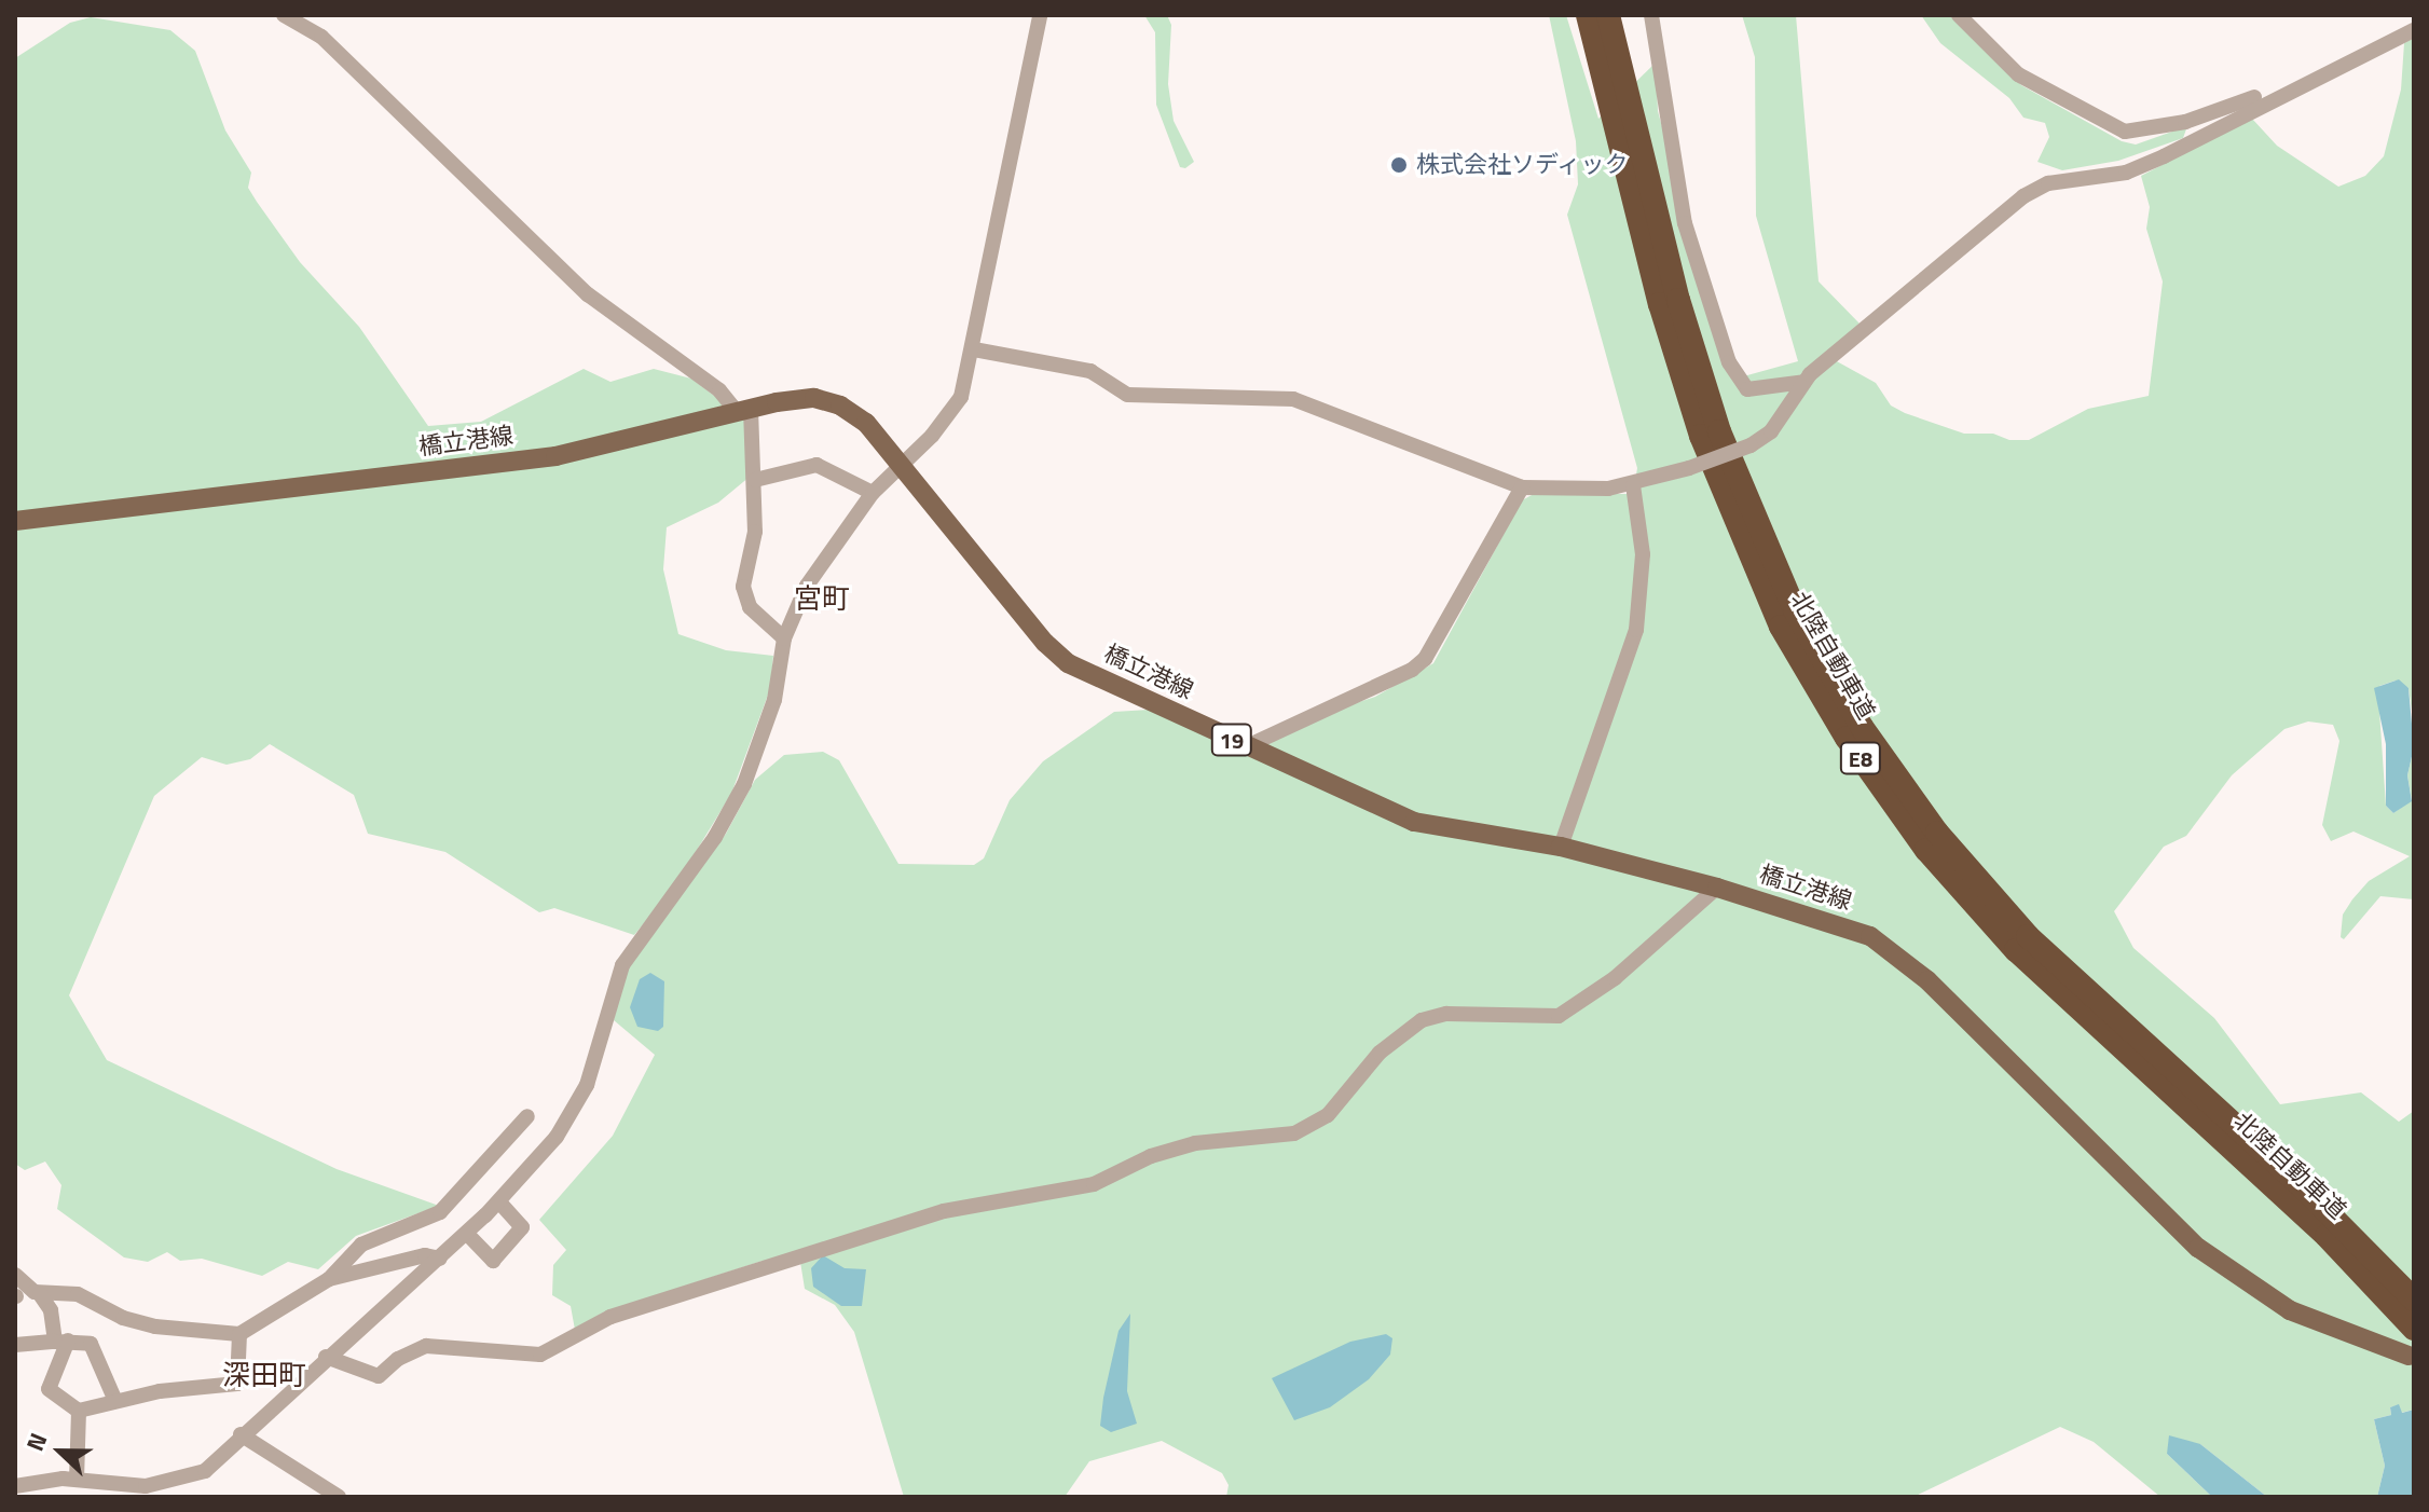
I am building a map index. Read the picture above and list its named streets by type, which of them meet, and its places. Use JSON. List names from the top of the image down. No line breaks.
{"streets":{"highway":["北陸自動車道","E8"],"main road":["橋立港線","19"]},"districts":["宮町","深田町"],"places":["株式会社ソディック"],"north":"left"}
